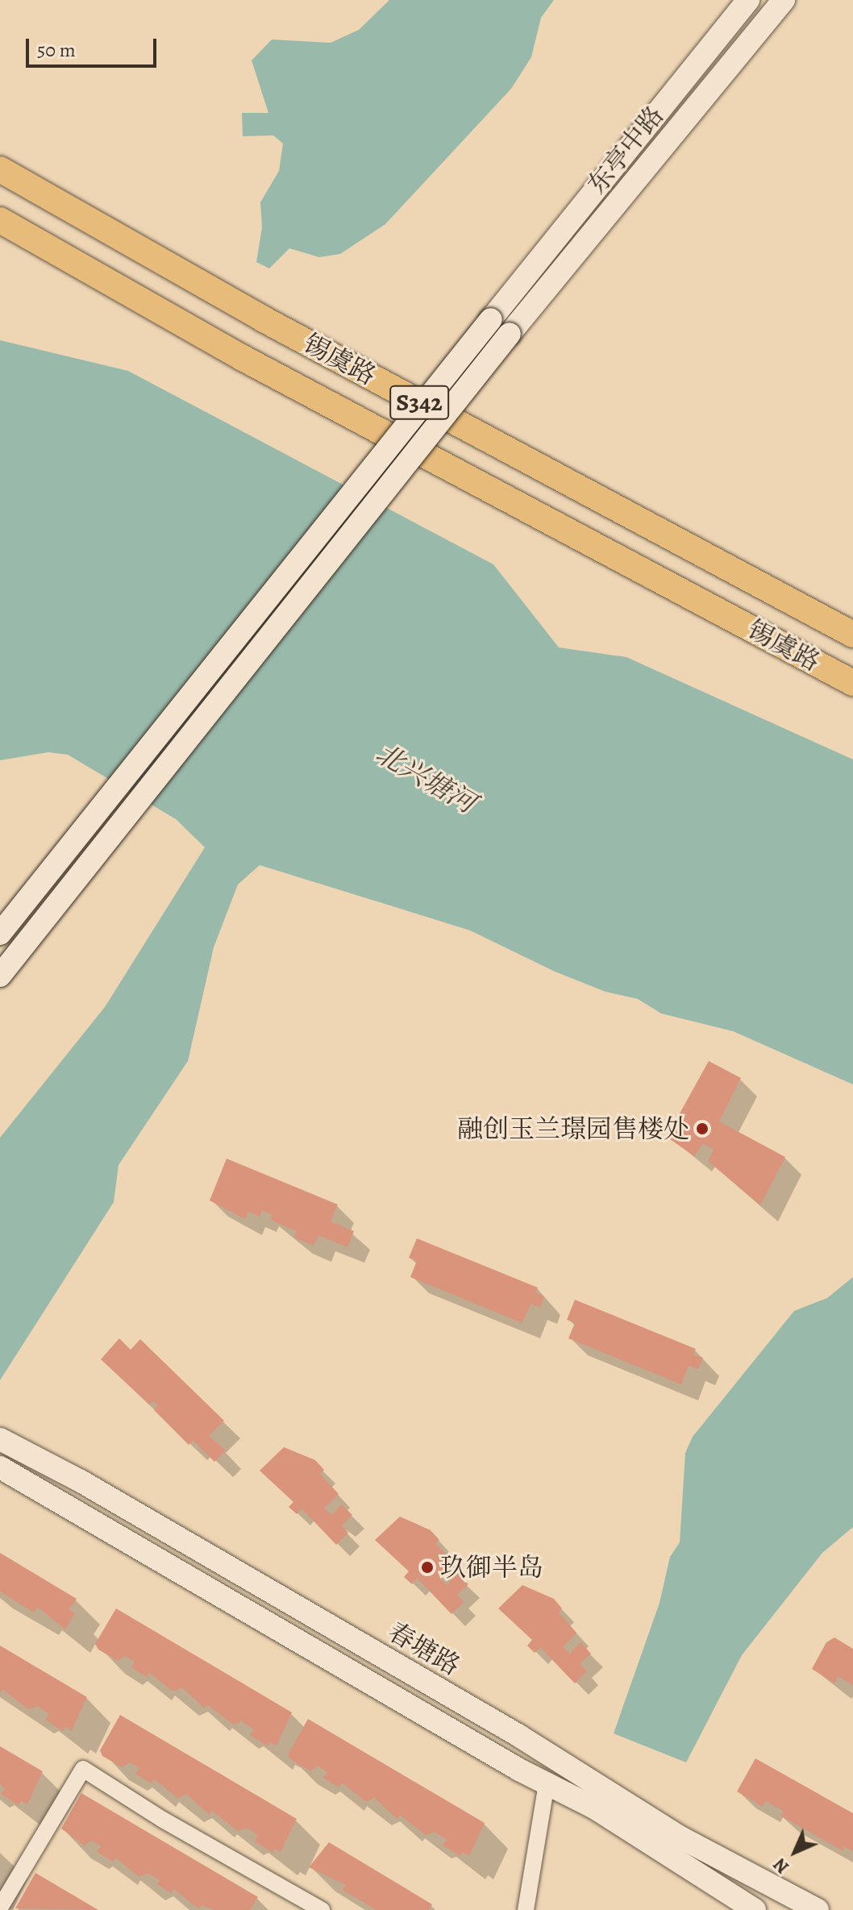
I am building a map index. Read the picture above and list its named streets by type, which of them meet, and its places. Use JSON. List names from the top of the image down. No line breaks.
{"streets":{"main road":["东亭中路","锡虞路","S342","春塘路"]},"water":["北兴塘河"],"places":["融创玉兰璟园售楼处","玖御半岛"],"scale_bar":"50 m","north":"bottom left"}
